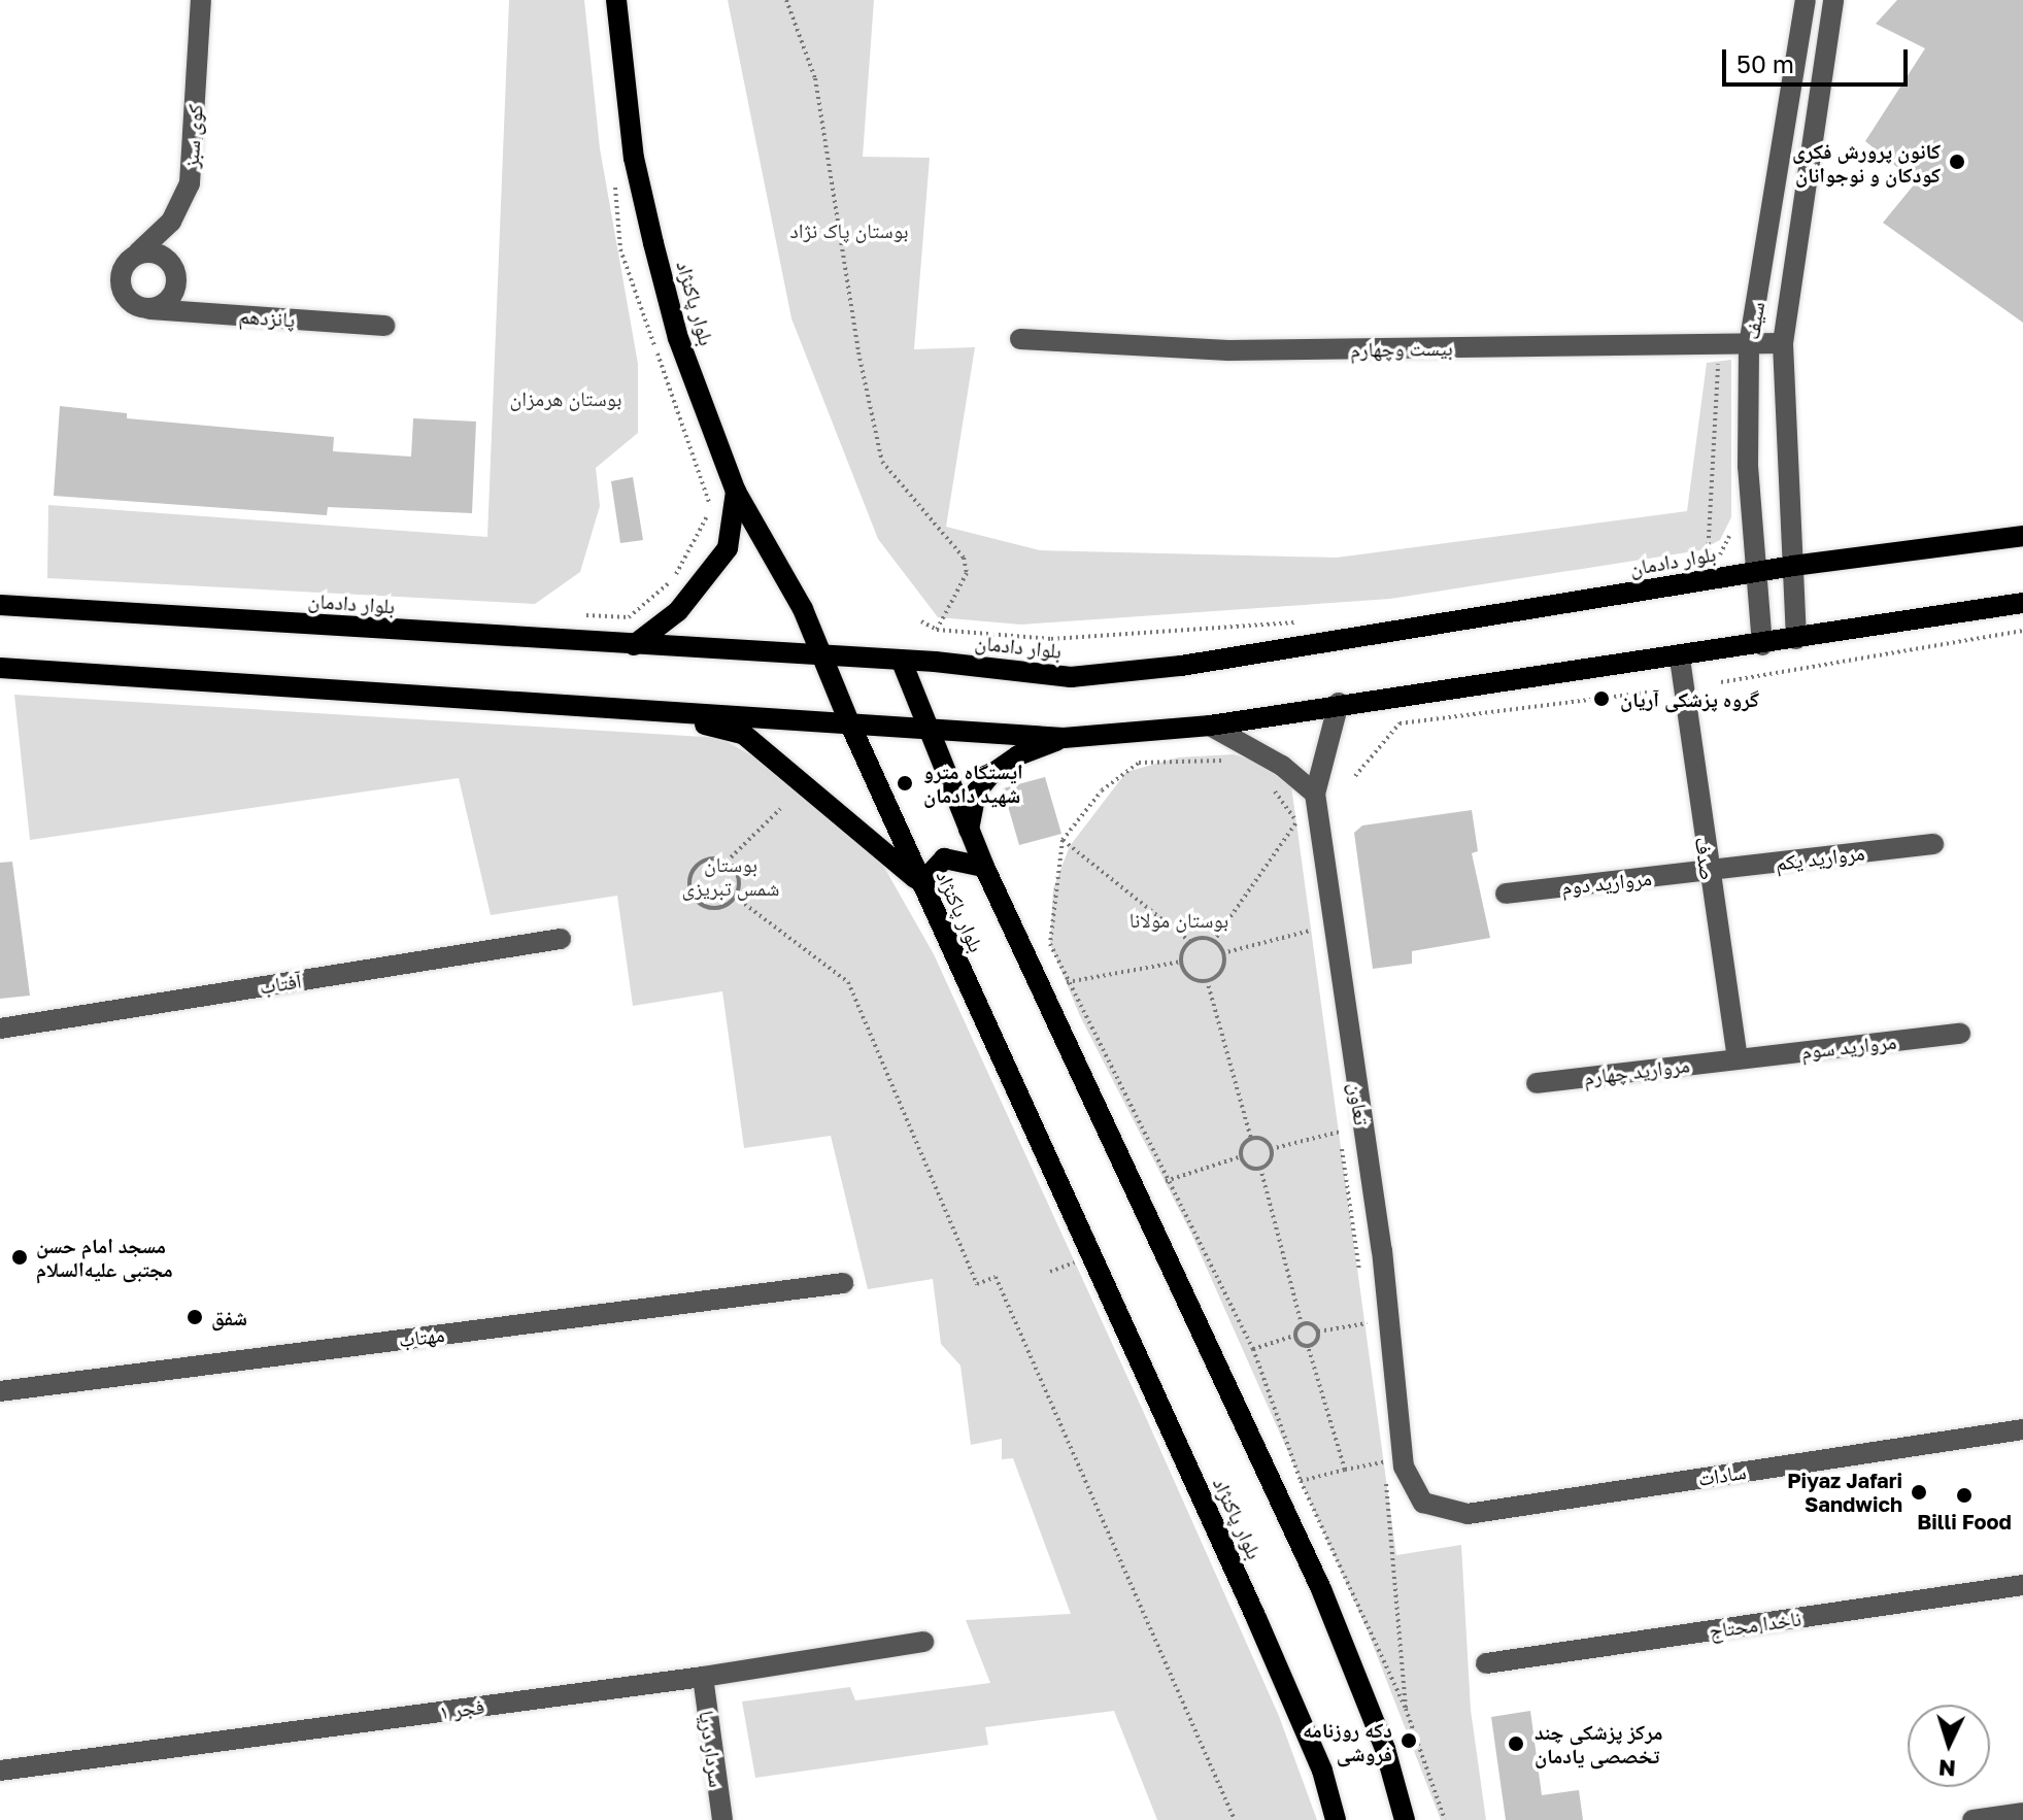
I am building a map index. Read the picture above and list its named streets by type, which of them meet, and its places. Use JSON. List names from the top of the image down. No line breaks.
{"streets":{"main road":["بلوار پاکنژاد","بلوار دادمان"],"street":["کوی سبز","پانزدهم","سیف","بیست وچهارم","مروارید یکم","صدف","مروارید دوم","آفتاب","مروارید سوم","مروارید چهارم","تعاون","مهتاب","سادات","ناخدا محتاج","فجر ۱","سردار دریا"]},"crossings":[["کوی سبز","پانزدهم"],["بلوار پاکنژاد","بلوار دادمان"],["سیف","بیست وچهارم"],["سیف","بلوار دادمان"],["مروارید یکم","صدف"],["مروارید یکم","مروارید دوم"],["صدف","مروارید دوم"],["صدف","مروارید سوم"],["صدف","مروارید چهارم"],["مروارید سوم","مروارید چهارم"],["تعاون","سادات"],["فجر ۱","سردار دریا"]],"parks":["بوستان پاک نژاد","بوستان هرمزان","بوستان شمس تبریزی","بوستان مولانا"],"places":["کانون پرورش فکری کودکان و نوجوانان","گروه پزشکی آریان","ایستگاه مترو شهید دادمان","مسجد امام حسن مجتبی علیه‌السلام","شفق","Piyaz Jafari Sandwich","Billi Food","دکه روزنامه فروشی","مرکز پزشکی چند تخصصی یادمان"],"scale_bar":"50 m","north":"bottom"}
